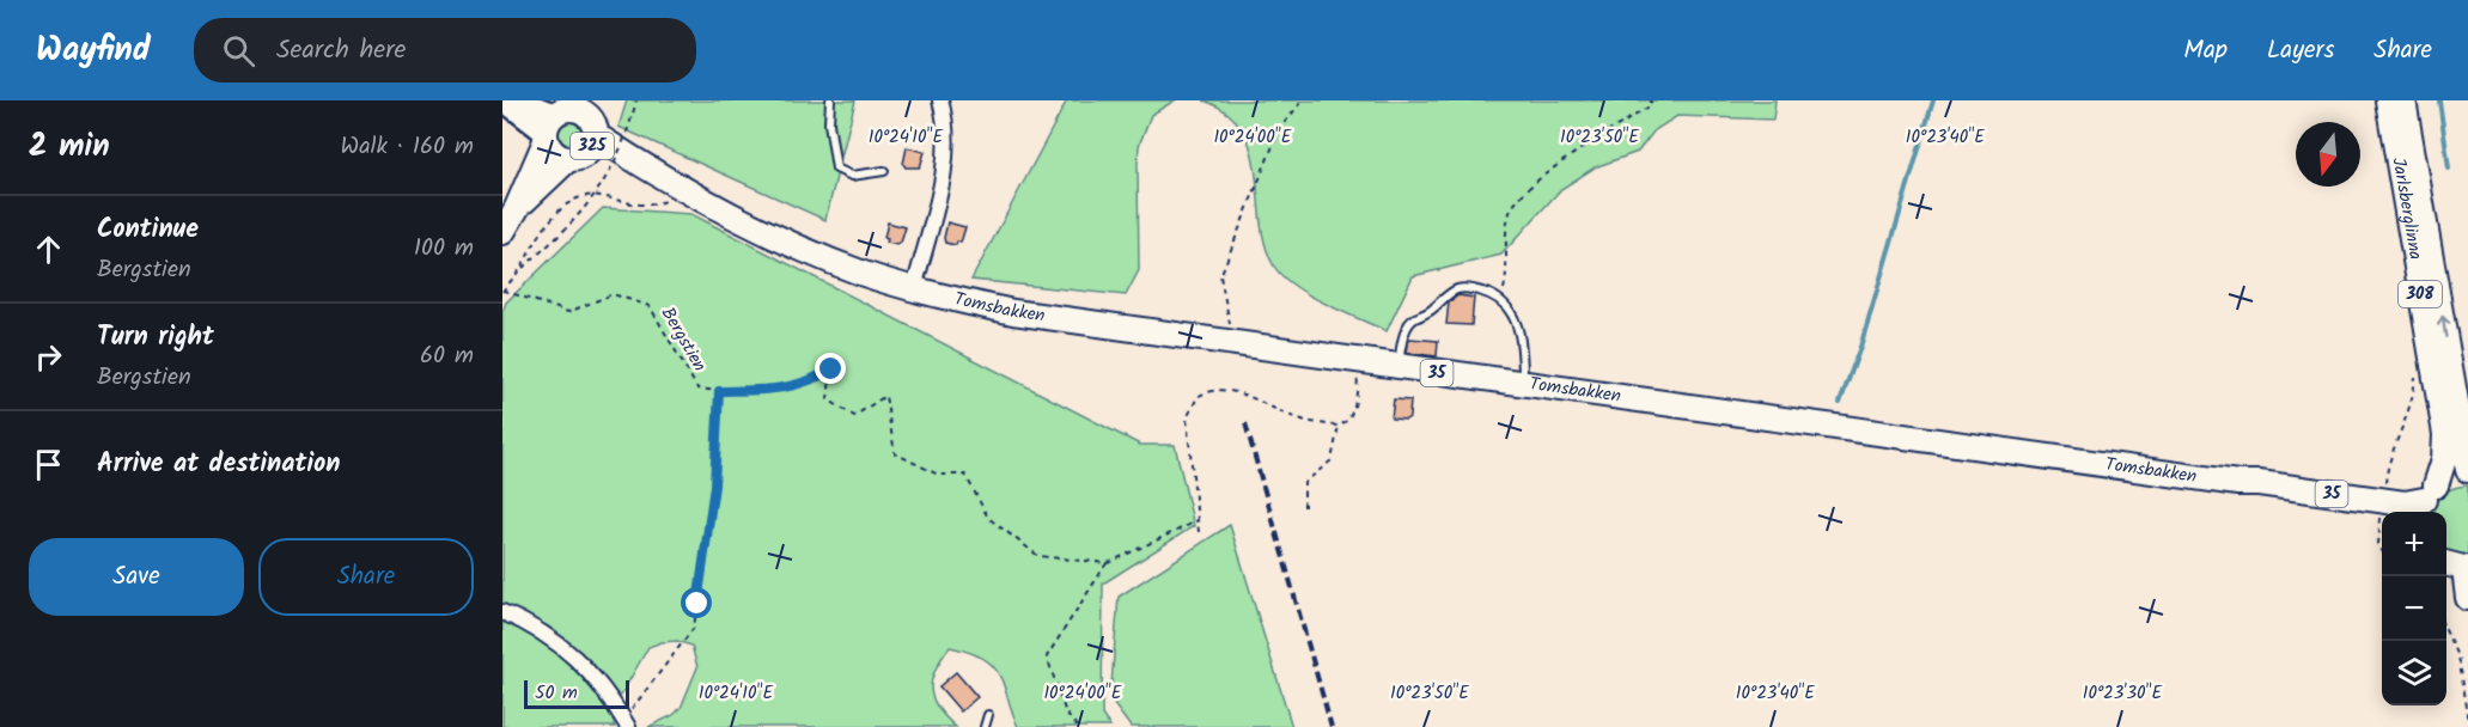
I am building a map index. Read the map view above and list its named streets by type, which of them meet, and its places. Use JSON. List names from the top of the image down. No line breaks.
{"streets":{"main road":["325","Jarlsberglinna","308","Tomsbakken","35"],"path":["Bergstien"]},"crossings":[["325","Tomsbakken"],["Jarlsberglinna","35"],["Tomsbakken","35"]],"scale_bar":"50 m","north":"bottom","page":{"header":"Wayfind","search":"Search here","nav":["Map","Layers","Share"],"heading":["2 min","Walk · 160 m"],"list":[["Continue","Bergstien","100 m"],["Turn right","Bergstien","60 m"],"Arrive at destination"],"map_buttons":["+","−"],"buttons":["Save","Share"],"scale":"50 m"},"coordinates":["10°24'10\"E","10°24'00\"E","10°23'50\"E","10°23'40\"E","10°23'30\"E"]}
